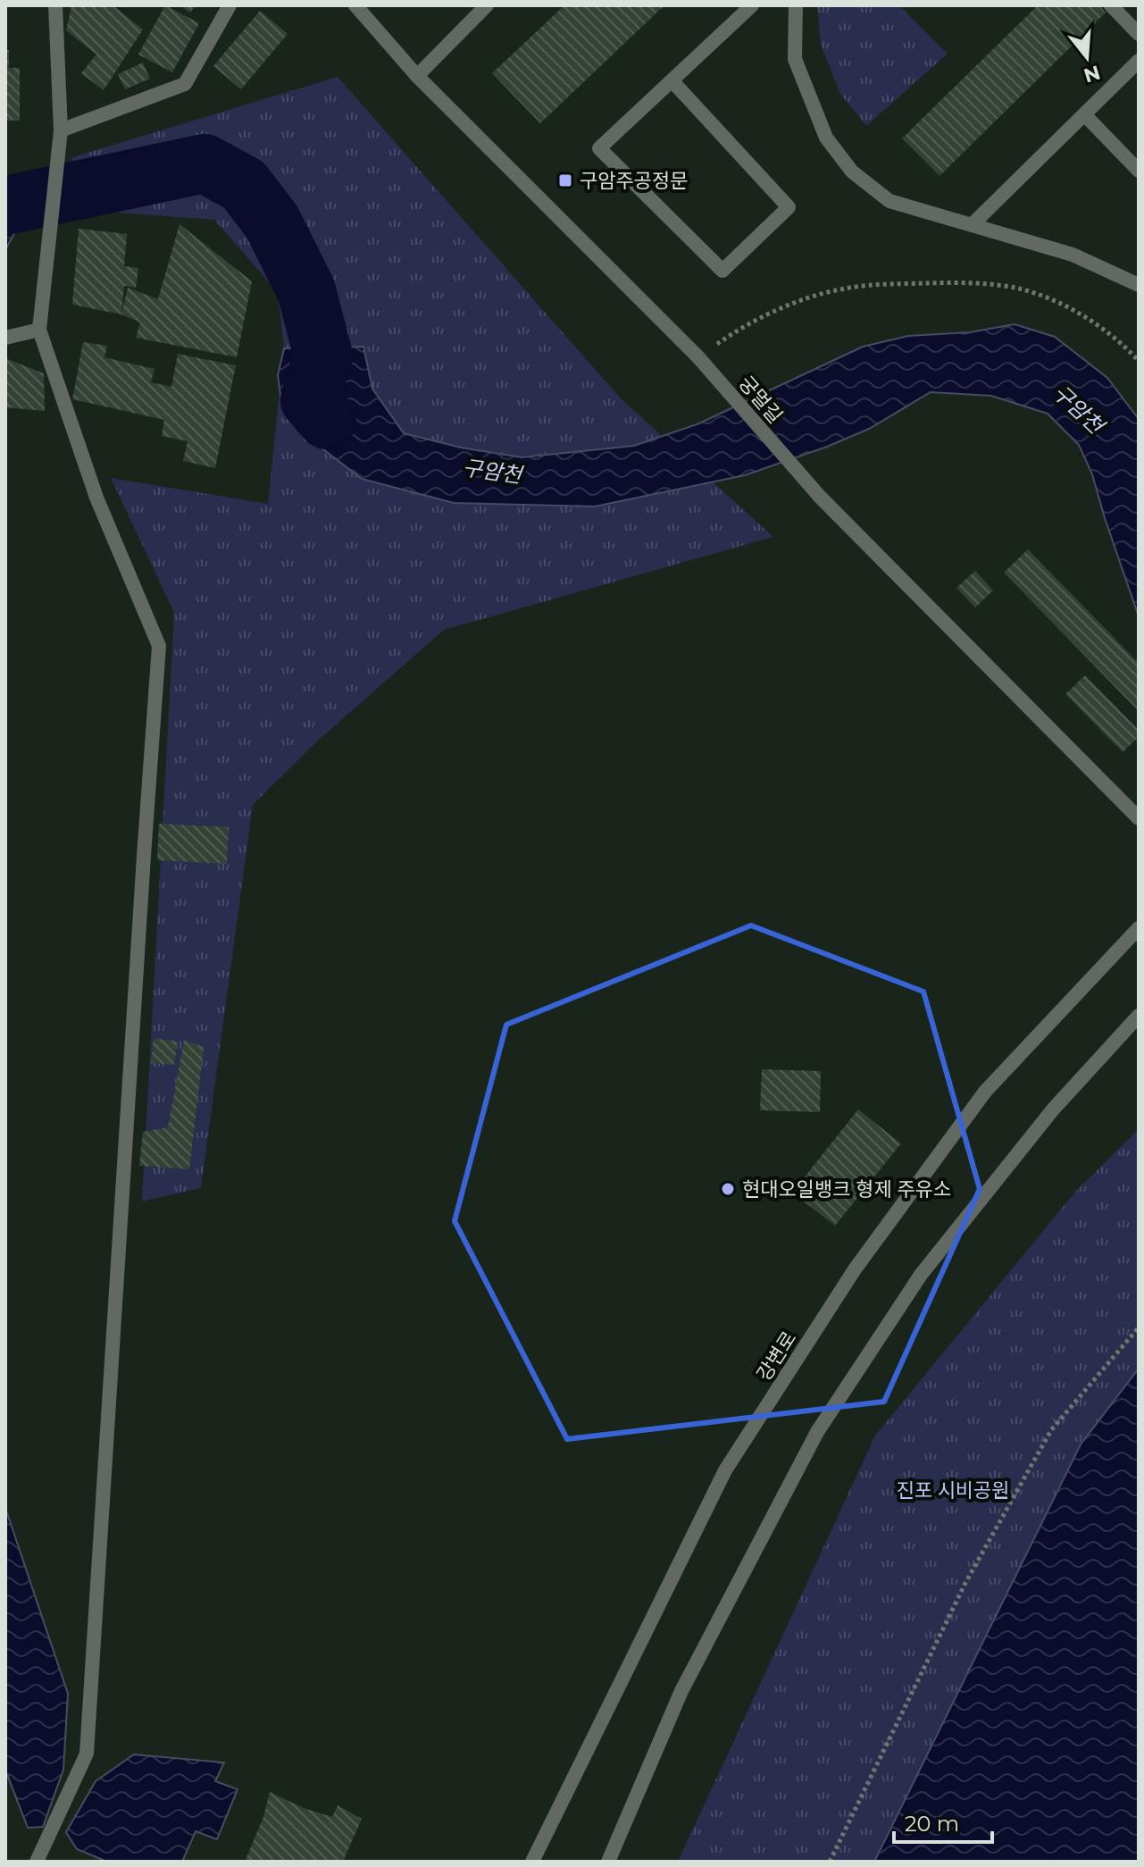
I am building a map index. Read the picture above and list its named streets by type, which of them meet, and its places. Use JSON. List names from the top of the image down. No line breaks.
{"streets":{"street":["궁멀길","강변로"]},"water":["구암천"],"parks":["진포 시비공원"],"places":{"transit":["구암주공정문"],"other":["현대오일뱅크 형제 주유소"]},"scale_bar":"20 m","north":"bottom"}
